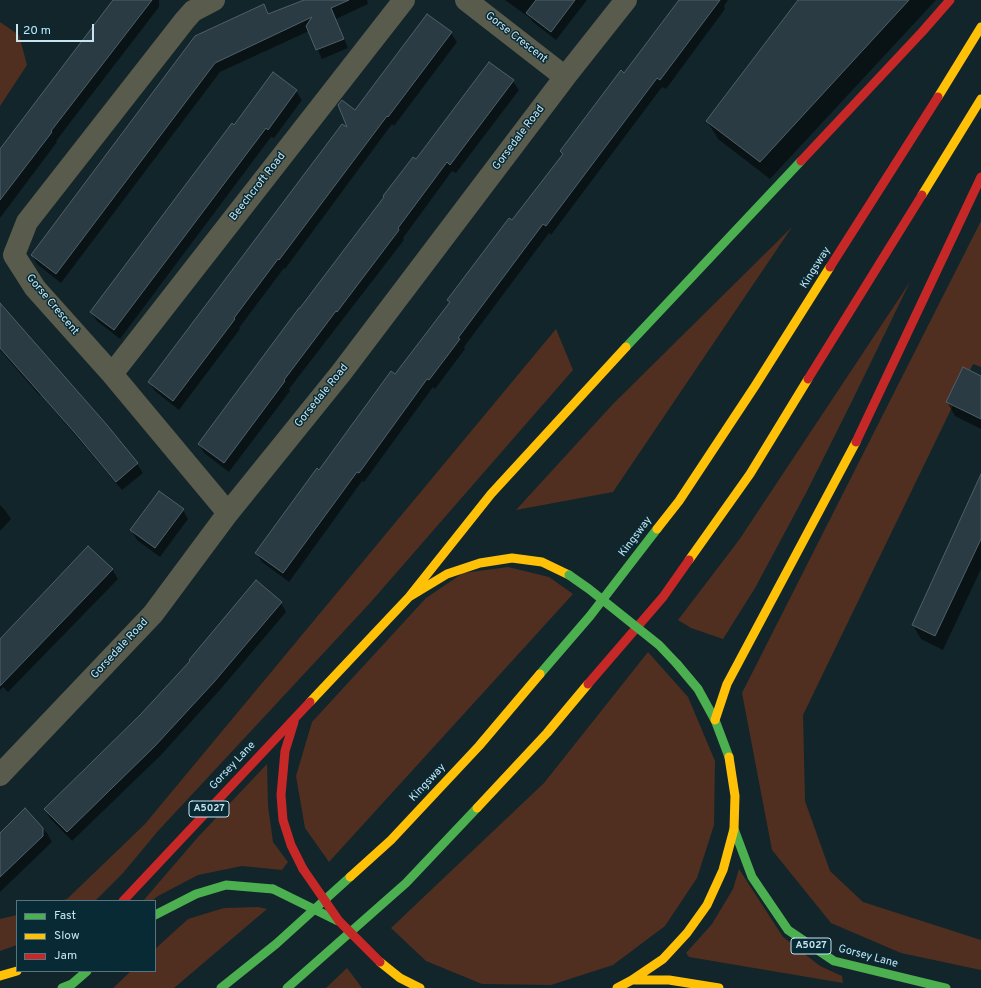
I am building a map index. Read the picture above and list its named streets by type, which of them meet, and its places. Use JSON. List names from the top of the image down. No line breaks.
{"streets":{"main road":["Kingsway","Gorsey Lane","A5027"],"street":["Gorse Crescent","Gorsedale Road","Beechcroft Road"]},"crossings":[["Gorse Crescent","Gorsedale Road"],["Gorse Crescent","Beechcroft Road"]],"legend":["Fast","Slow","Jam"],"scale_bar":"20 m"}
